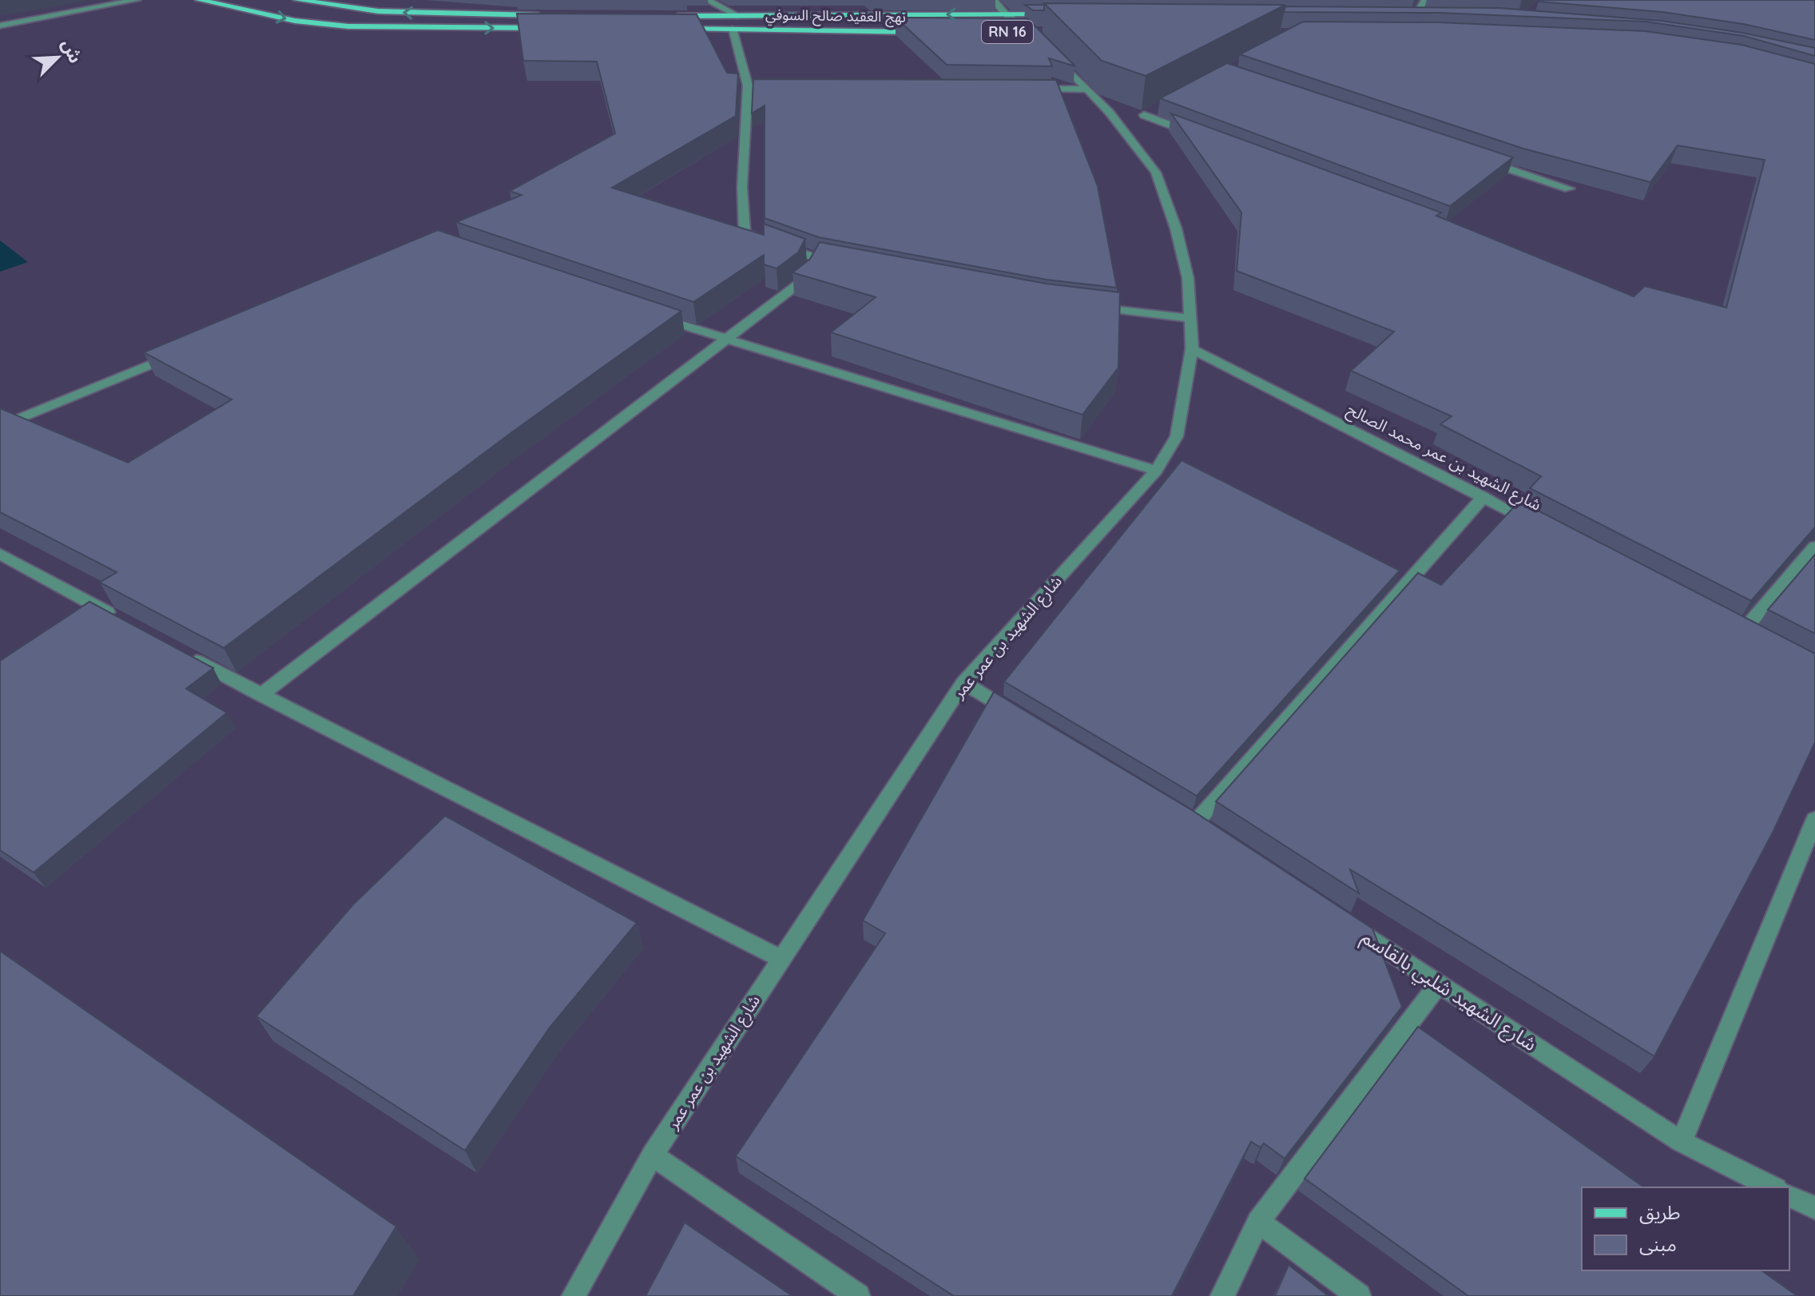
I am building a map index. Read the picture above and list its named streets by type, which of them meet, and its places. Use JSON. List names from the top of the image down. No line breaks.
{"streets":{"main road":["نهج العقيد صالح السوفي","RN 16"],"street":["شارع الشهيد بن عمر محمد الصالح","شارع الشهيد بن عمر عمر","شارع الشهيد شلبي بالقاسم"]},"crossings":[["نهج العقيد صالح السوفي","شارع الشهيد بن عمر عمر"],["شارع الشهيد بن عمر محمد الصالح","شارع الشهيد بن عمر عمر"]],"legend":["طريق","مبنى"],"north":"top right"}
